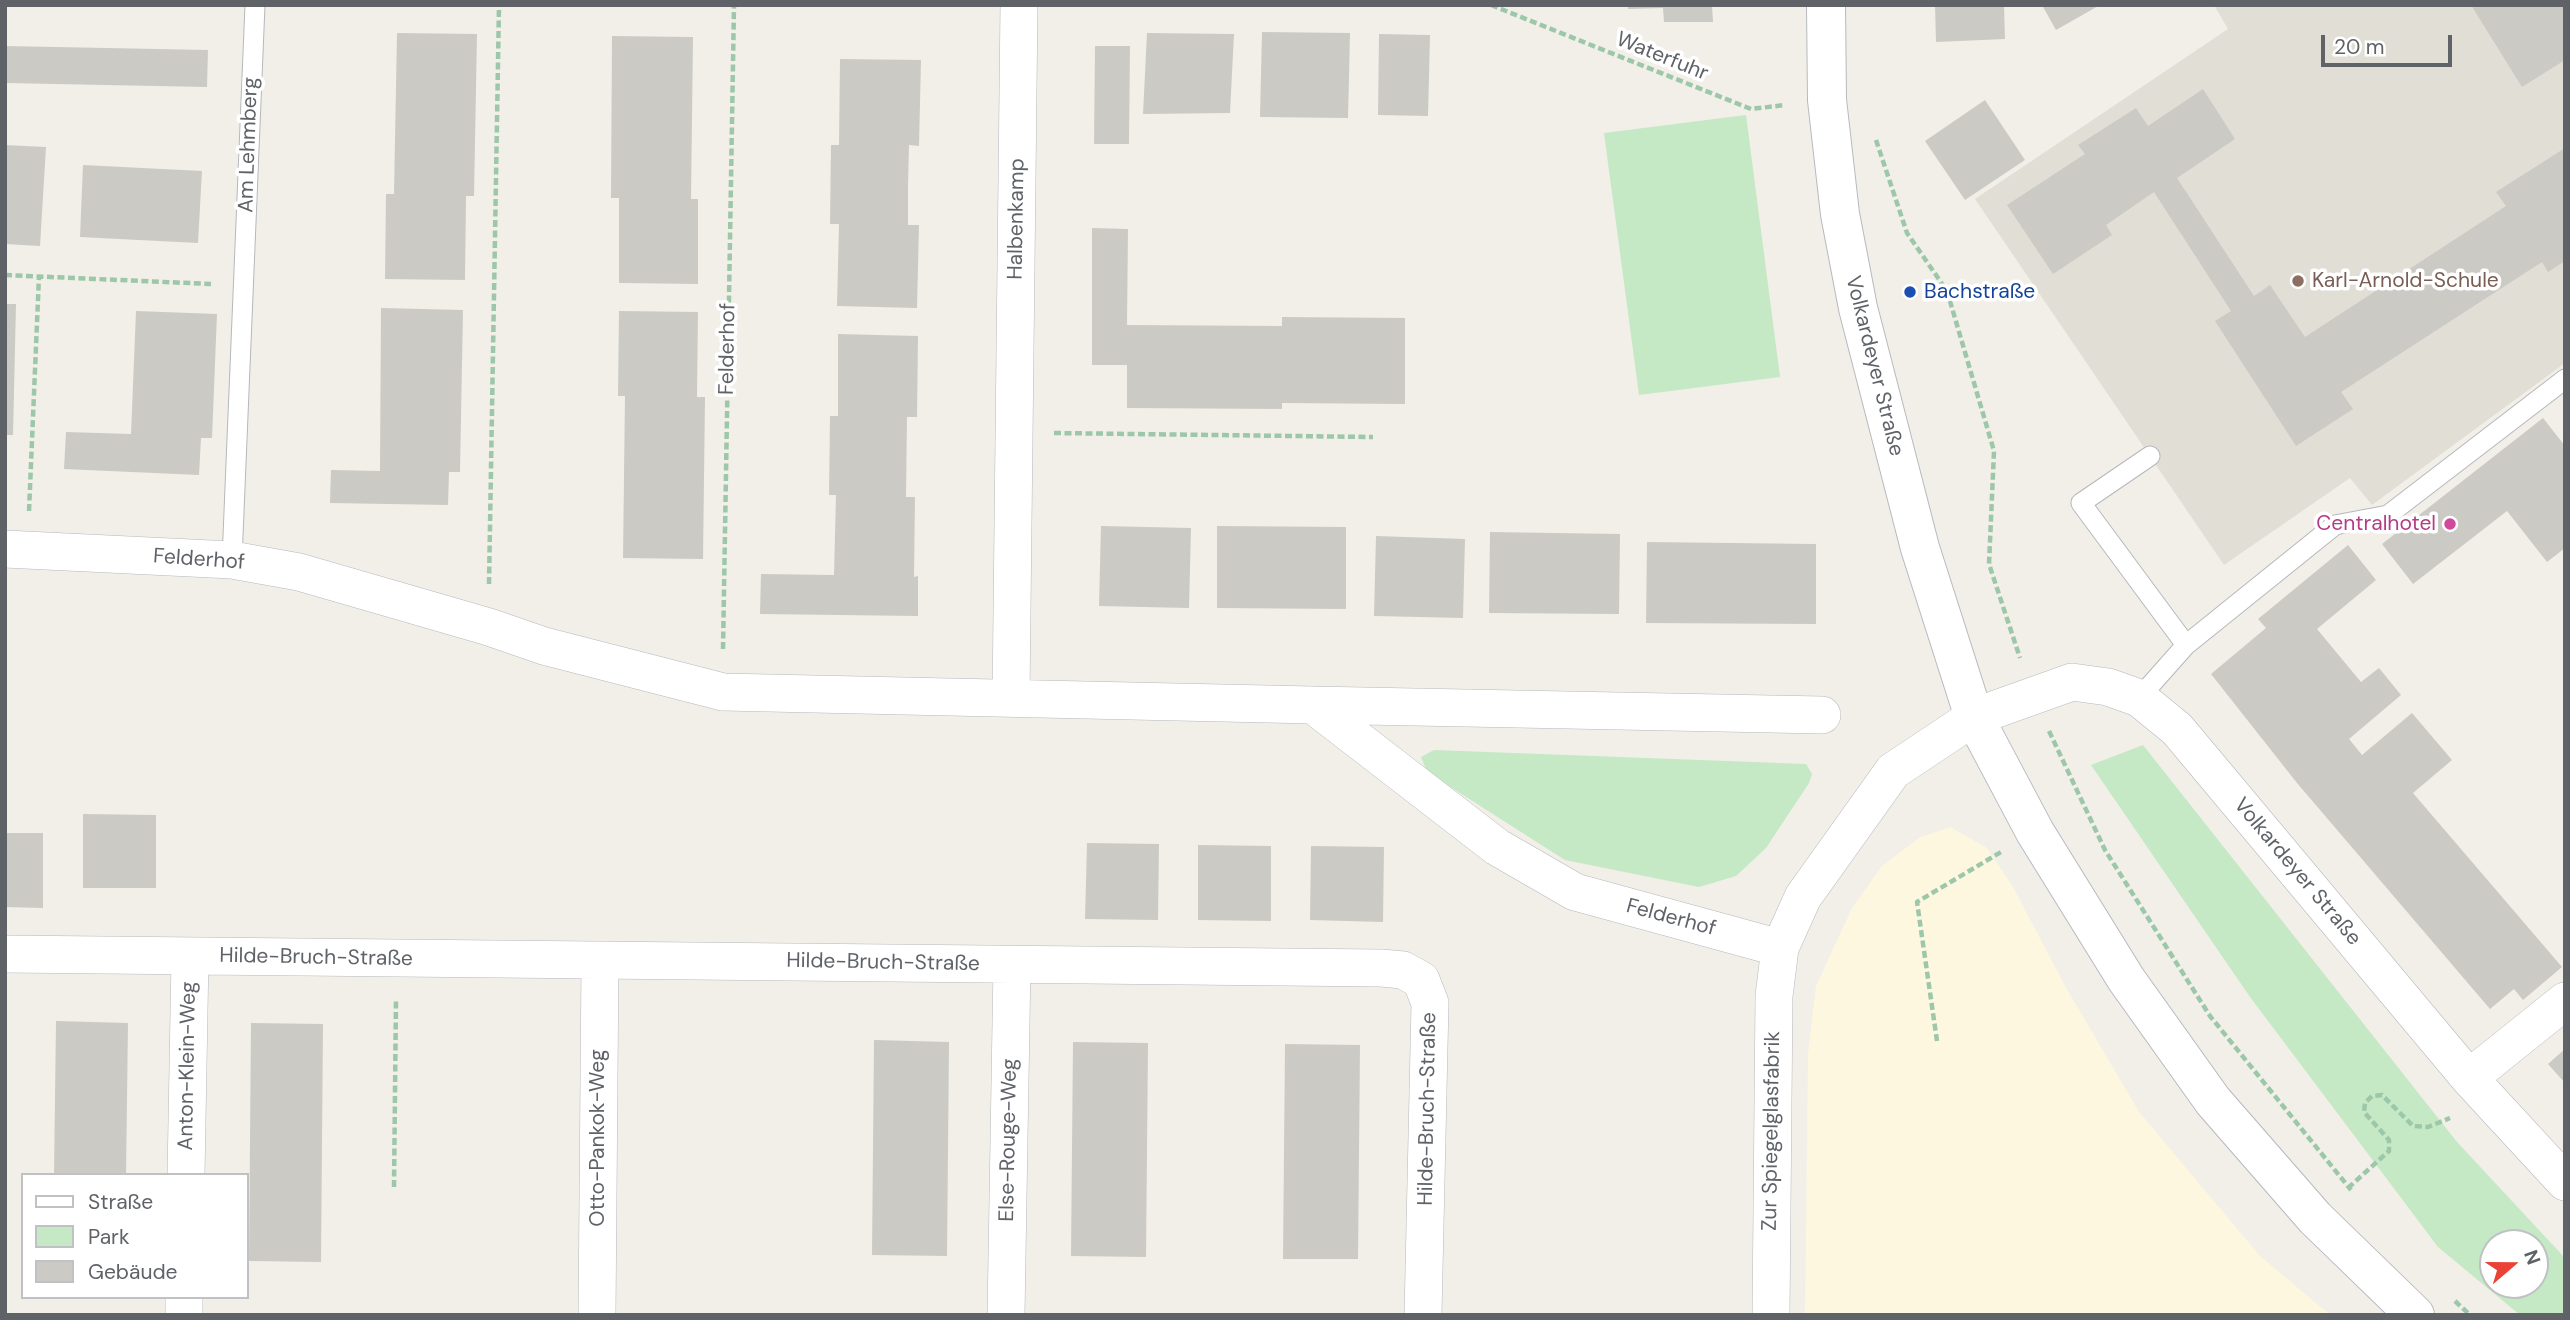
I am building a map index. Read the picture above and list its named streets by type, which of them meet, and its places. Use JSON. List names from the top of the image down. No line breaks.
{"streets":{"main road":["Volkardeyer Straße"],"street":["Halbenkamp","Felderhof","Hilde-Bruch-Straße","Anton-Klein-Weg","Zur Spiegelglasfabrik","Otto-Pankok-Weg","Else-Rouge-Weg"],"lane":["Am Lehmberg"],"path":["Waterfuhr"]},"crossings":[["Waterfuhr","Volkardeyer Straße"],["Am Lehmberg","Felderhof"],["Halbenkamp","Felderhof"],["Felderhof","Zur Spiegelglasfabrik"],["Hilde-Bruch-Straße","Anton-Klein-Weg"],["Hilde-Bruch-Straße","Otto-Pankok-Weg"],["Hilde-Bruch-Straße","Else-Rouge-Weg"]],"places":["Karl-Arnold-Schule","Bachstraße","Centralhotel"],"legend":["Straße","Park","Gebäude"],"scale_bar":"20 m","north":"right"}
